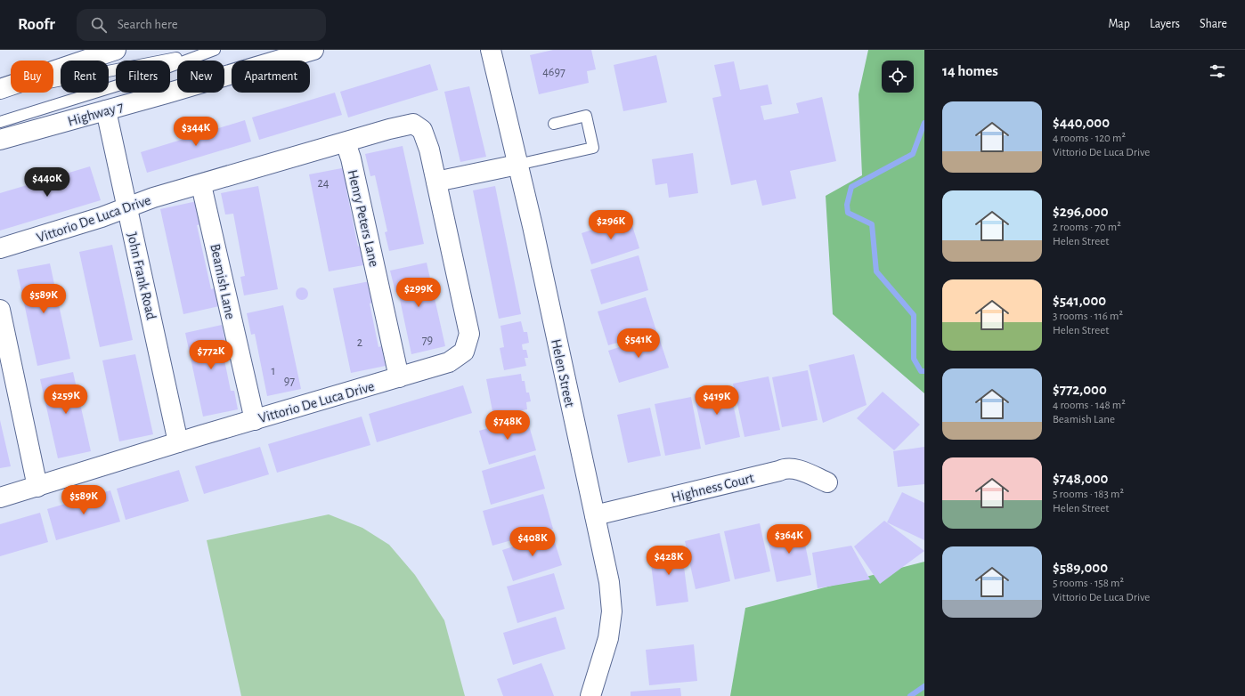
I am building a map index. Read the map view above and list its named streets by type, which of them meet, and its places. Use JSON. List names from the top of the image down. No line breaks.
{"streets":{"street":["Highway 7","Vittorio De Luca Drive","Henry Peters Lane","John Frank Road","Beamish Lane","Helen Street","Highness Court"]},"crossings":[["Highway 7","John Frank Road"],["Vittorio De Luca Drive","Henry Peters Lane"],["Vittorio De Luca Drive","John Frank Road"],["Vittorio De Luca Drive","Beamish Lane"],["Helen Street","Highness Court"]],"house_numbers":["4697","24","79","2","1","97"],"page":{"header":"Roofr","search":"Search here","nav":["Map","Layers","Share"],"heading":"14 homes","chip":["Buy","Rent","Filters","New","Apartment"],"list":[{"name":"$440,000","note":"4 rooms · 120 m² · Vittorio De Luca Drive"},{"name":"$296,000","note":"2 rooms · 70 m² · Helen Street"},{"name":"$541,000","note":"3 rooms · 116 m² · Helen Street"},{"name":"$772,000","note":"4 rooms · 148 m² · Beamish Lane"},{"name":"$748,000","note":"5 rooms · 183 m² · Helen Street"},{"name":"$589,000","note":"5 rooms · 158 m² · Vittorio De Luca Drive"}],"price":["$344K","$440K","$296K","$299K","$589K","$541K","$772K","$259K","$419K","$748K","$589K","$364K","$408K","$428K"]}}
